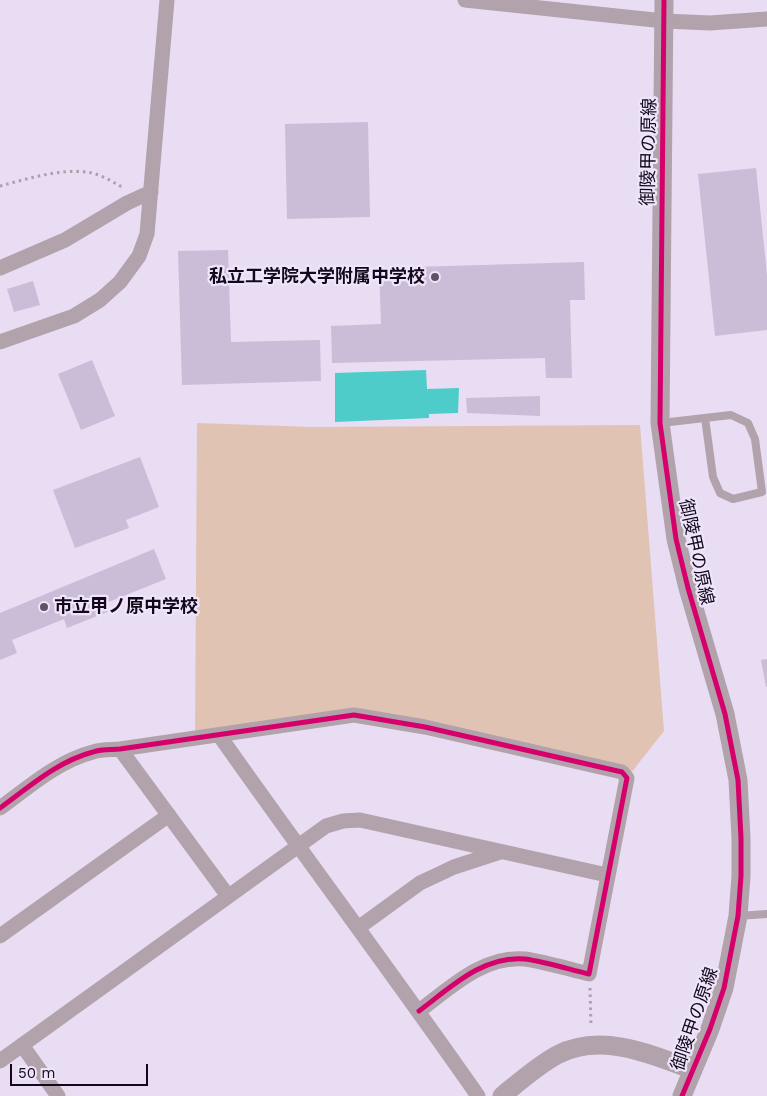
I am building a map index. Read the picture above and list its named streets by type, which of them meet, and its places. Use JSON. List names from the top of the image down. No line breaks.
{"streets":{"street":["御陵甲の原線"]},"places":["私立工学院大学附属中学校","市立甲ノ原中学校"],"scale_bar":"50 m"}
